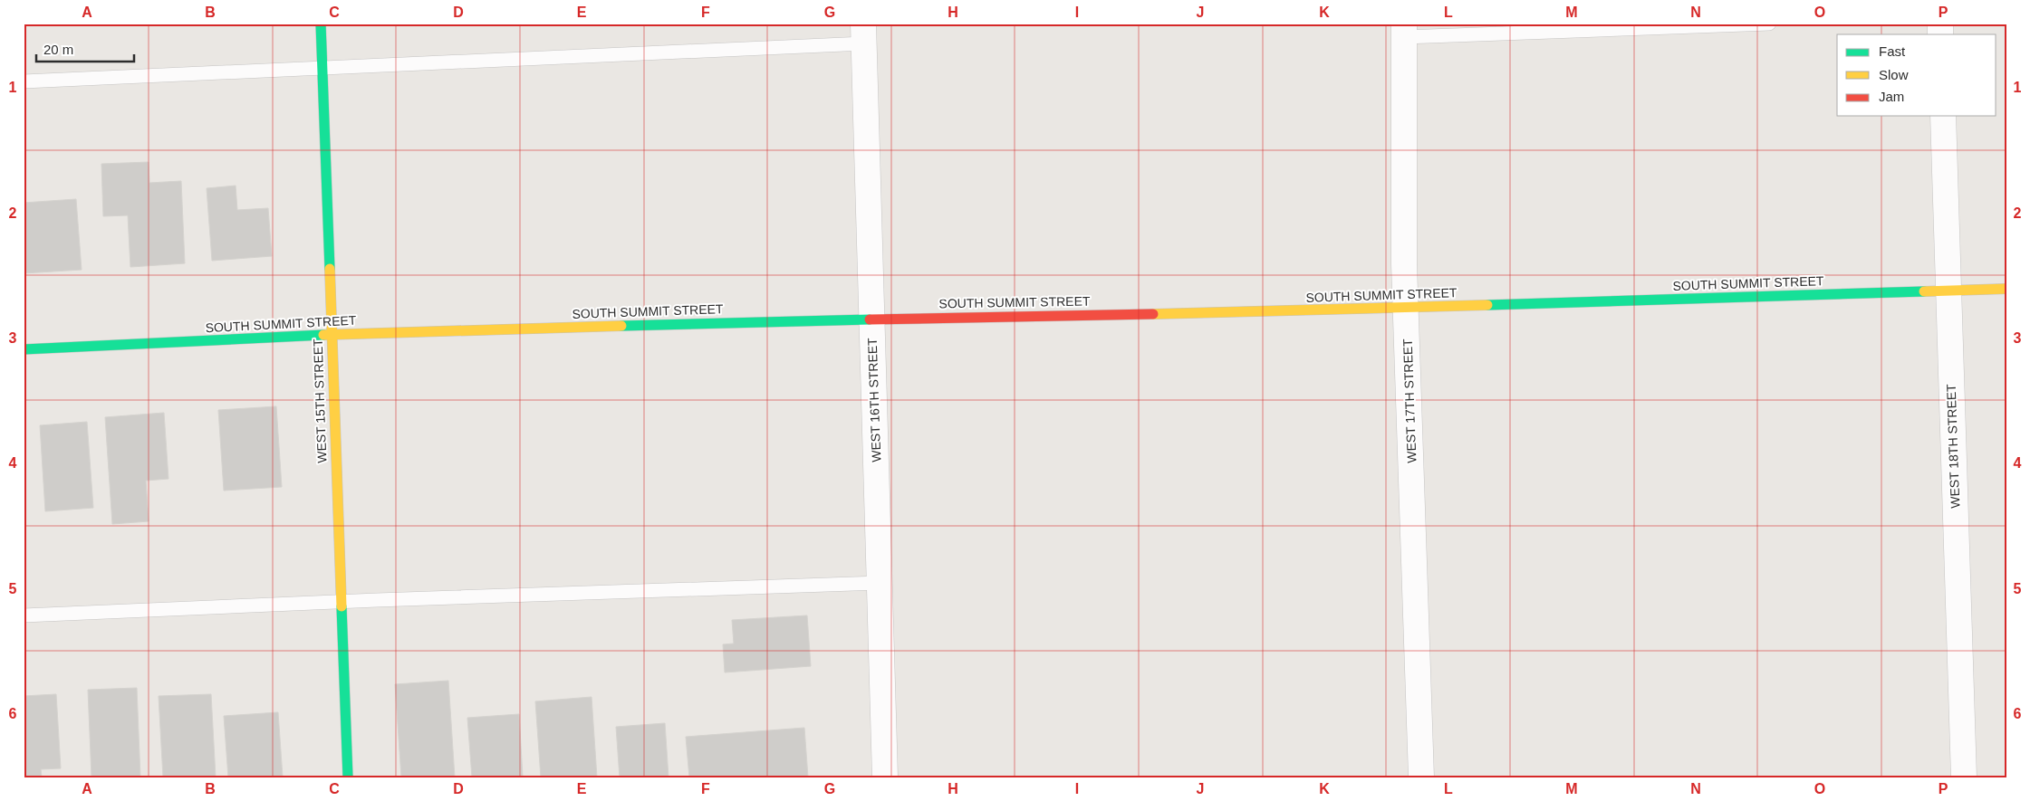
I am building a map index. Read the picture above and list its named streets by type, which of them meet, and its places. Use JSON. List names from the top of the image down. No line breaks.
{"streets":{"street":["SOUTH SUMMIT STREET","WEST 16TH STREET","WEST 15TH STREET","WEST 17TH STREET","WEST 18TH STREET"]},"crossings":[["SOUTH SUMMIT STREET","WEST 16TH STREET"],["SOUTH SUMMIT STREET","WEST 15TH STREET"],["SOUTH SUMMIT STREET","WEST 17TH STREET"],["SOUTH SUMMIT STREET","WEST 18TH STREET"]],"legend":["Fast","Slow","Jam"],"scale_bar":"20 m","grid":{"columns":["A","B","C","D","E","F","G","H","I","J","K","L","M","N","O","P"],"rows":["1","2","3","4","5","6"]}}
